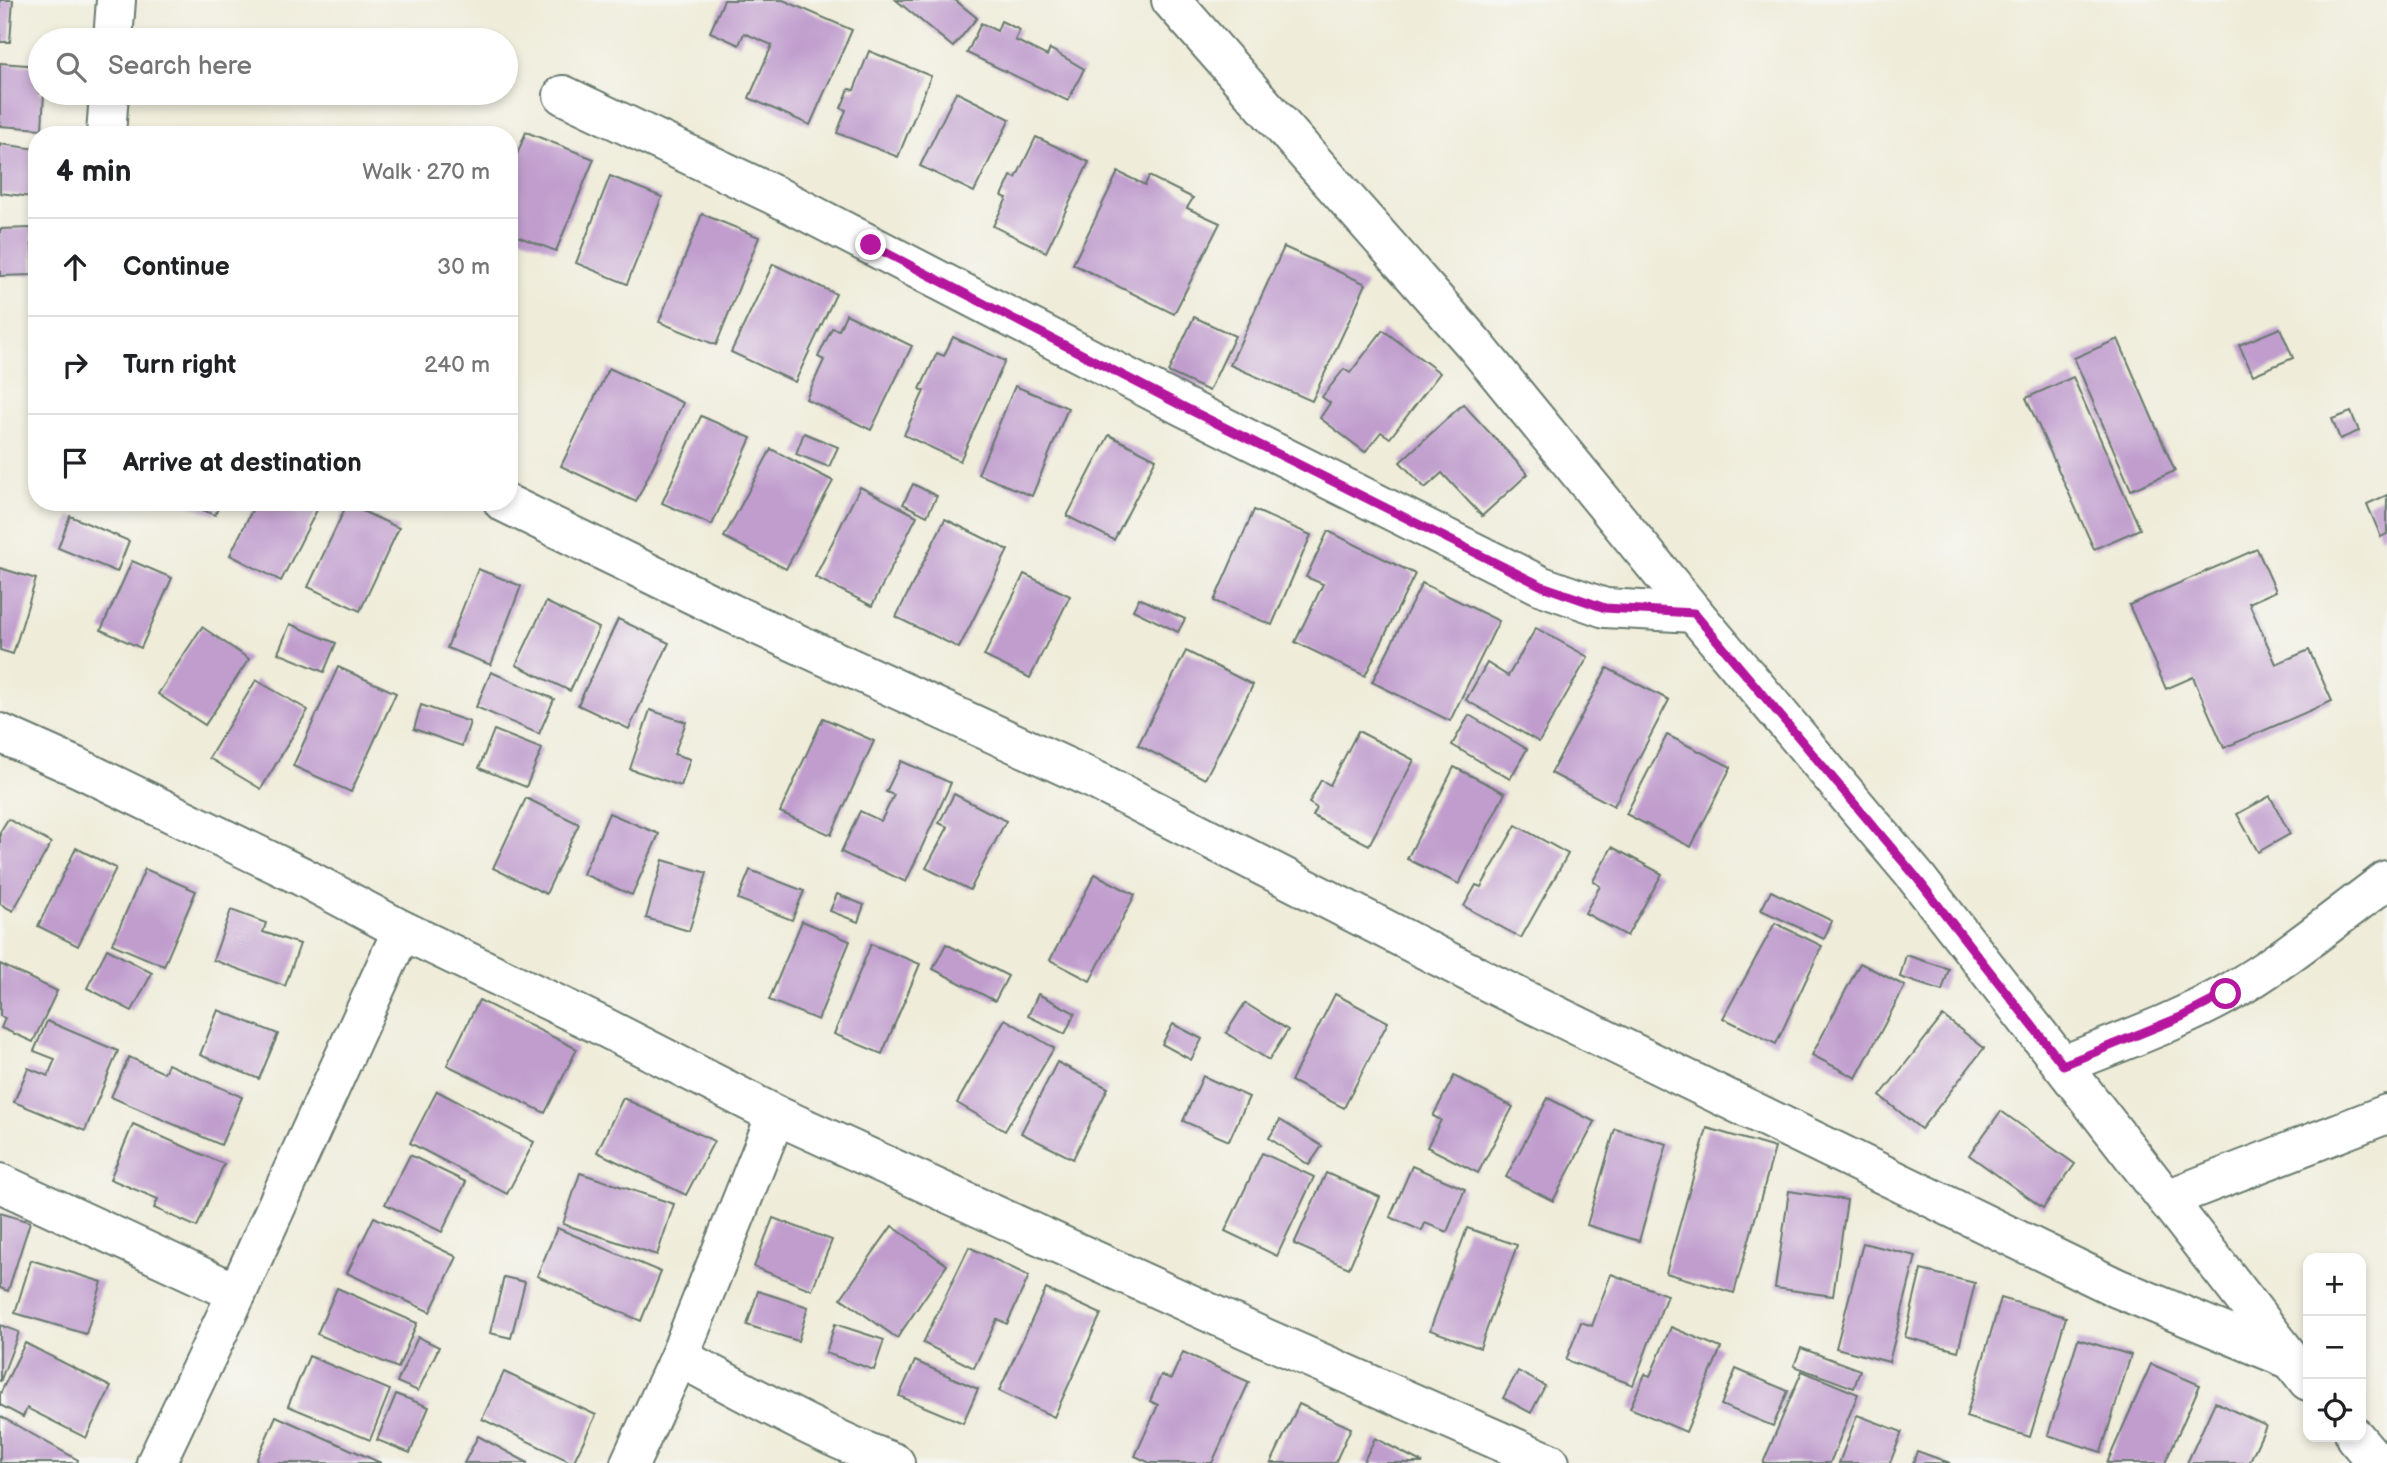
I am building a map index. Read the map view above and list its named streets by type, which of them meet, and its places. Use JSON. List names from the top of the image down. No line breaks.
{"page":{"search":"Search here","heading":["4 min","Walk · 270 m"],"list":[["Continue","30 m"],["Turn right","240 m"],"Arrive at destination"],"map_buttons":["+","−"]}}
